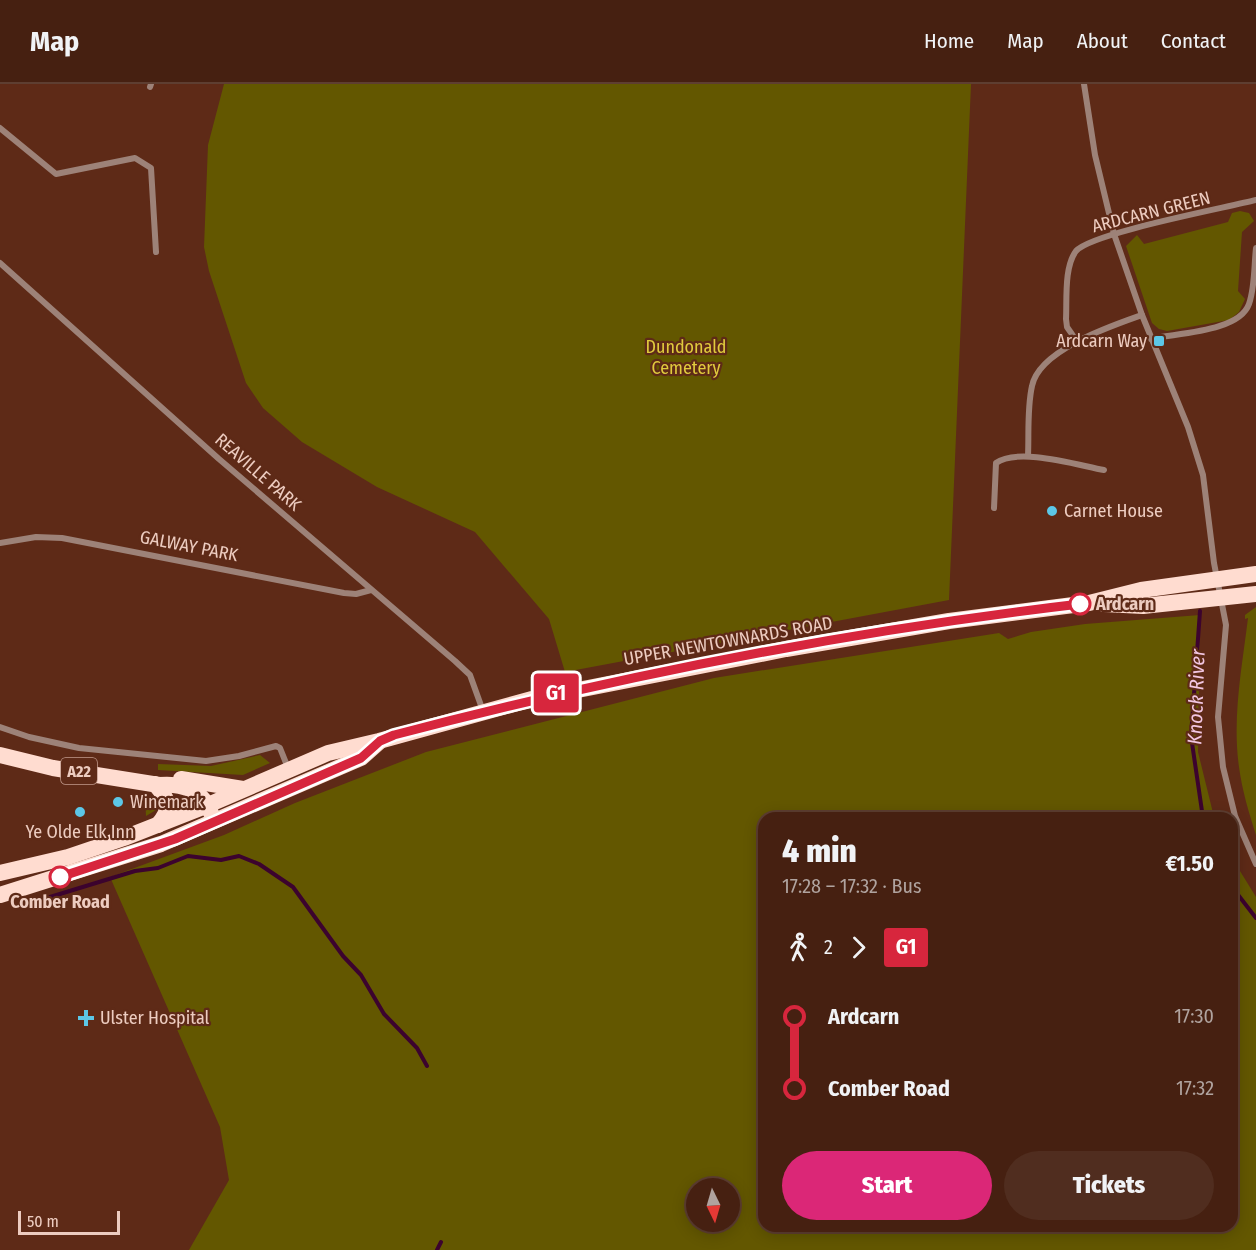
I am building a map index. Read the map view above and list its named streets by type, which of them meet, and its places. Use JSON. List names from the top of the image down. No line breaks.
{"streets":{"highway":["UPPER NEWTOWNARDS ROAD","A22"],"street":["ARDCARN GREEN","REAVILLE PARK","GALWAY PARK"]},"crossings":[["REAVILLE PARK","GALWAY PARK"],["REAVILLE PARK","UPPER NEWTOWNARDS ROAD"],["UPPER NEWTOWNARDS ROAD","A22"]],"water":["Knock River"],"parks":["Dundonald Cemetery"],"places":{"transit":["Ardcarn Way"],"other":["Carnet House","Ardcarn","Winemark","Ye Olde Elk Inn","Comber Road"],"health":["Ulster Hospital"]},"lines":["bus line G1"],"scale_bar":"50 m","north":"bottom","page":{"header":"Map","nav":["Home","Map","About","Contact"],"on_map":"G1","heading":["4 min","17:28 – 17:32 · Bus","€1.50"],"legs":["2","G1"],"list":[{"name":"Ardcarn","value":"17:30"},{"name":"Comber Road","value":"17:32"}],"buttons":["Start","Tickets"],"scale":"50 m"}}
